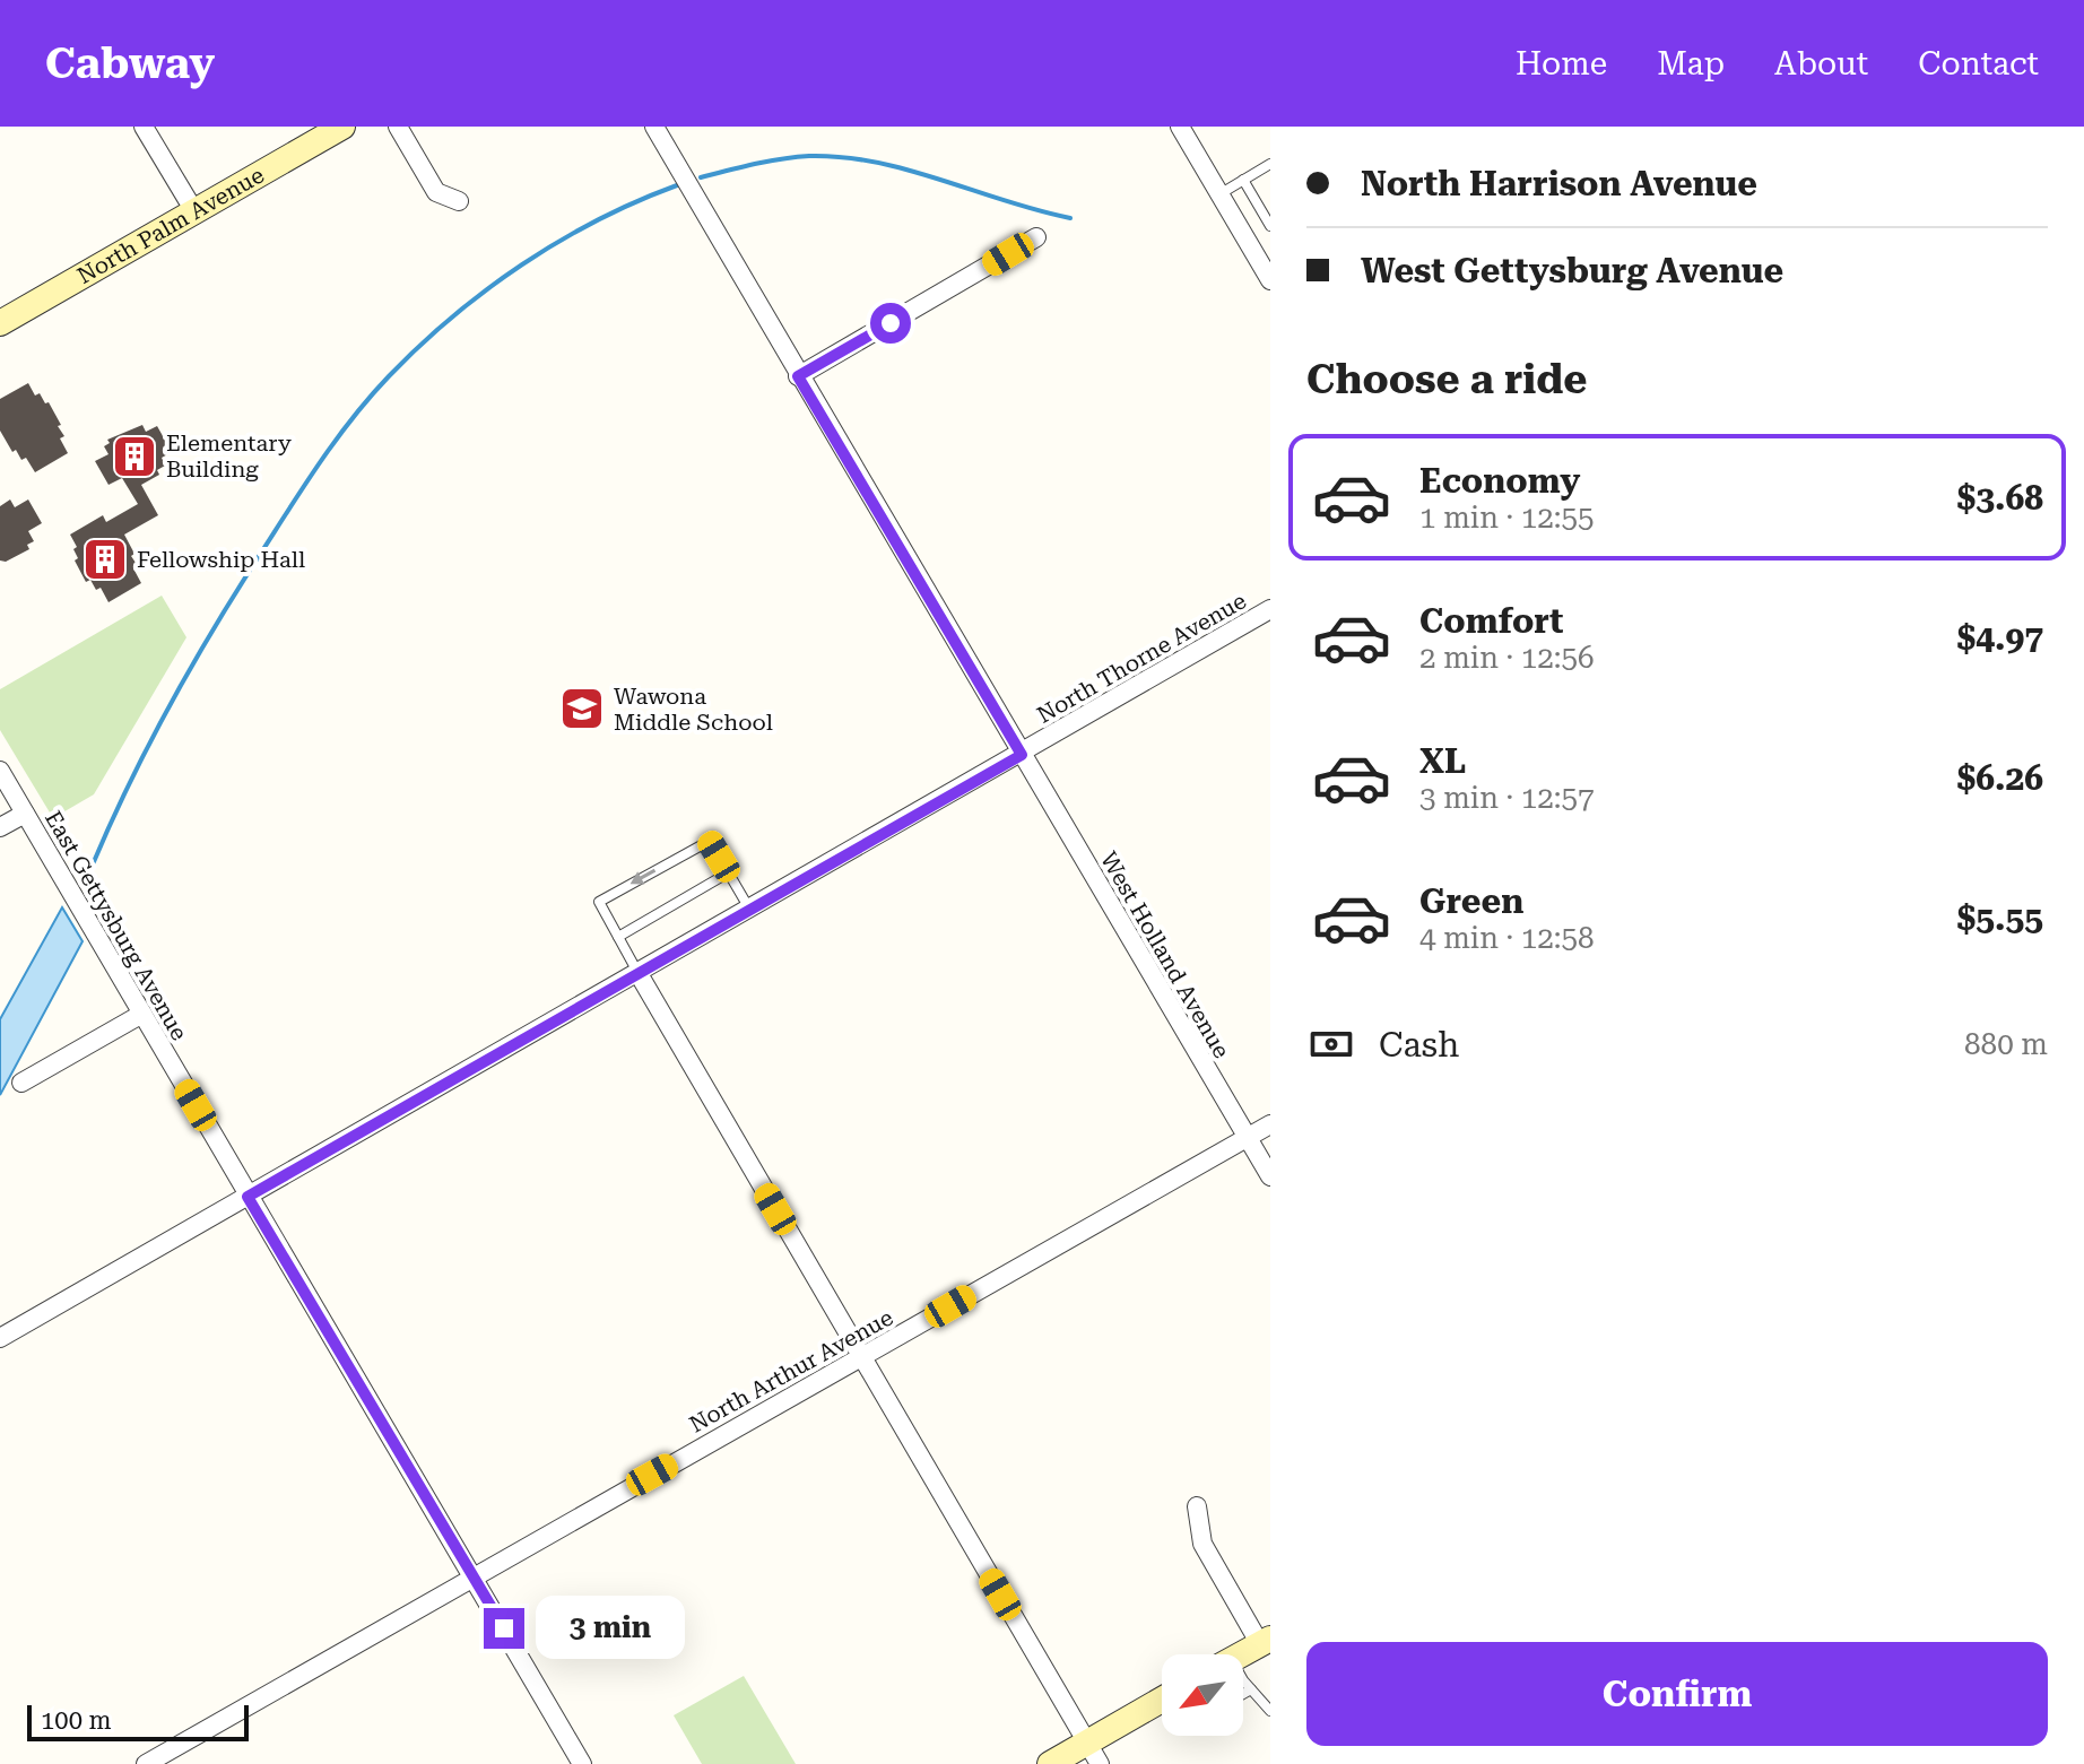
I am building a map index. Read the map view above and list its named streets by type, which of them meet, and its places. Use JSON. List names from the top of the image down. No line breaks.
{"streets":{"main road":["North Palm Avenue"],"street":["North Thorne Avenue","East Gettysburg Avenue","West Holland Avenue","North Arthur Avenue"]},"crossings":[["North Thorne Avenue","East Gettysburg Avenue"],["North Thorne Avenue","West Holland Avenue"],["East Gettysburg Avenue","North Arthur Avenue"],["West Holland Avenue","North Arthur Avenue"]],"places":{"building":["Elementary Building","Fellowship Hall"],"school or university":["Wawona Middle School"]},"scale_bar":"100 m","north":"bottom left","page":{"header":"Cabway","nav":["Home","Map","About","Contact"],"banner":["North Harrison Avenue","West Gettysburg Avenue"],"heading":"Choose a ride","list":[{"name":"Economy","note":"1 min · 12:55","value":"$3.68"},{"name":"Comfort","note":"2 min · 12:56","value":"$4.97"},{"name":"XL","note":"3 min · 12:57","value":"$6.26"},{"name":"Green","note":"4 min · 12:58","value":"$5.55"}],"pay":["Cash","880 m"],"bubble":"3 min","buttons":"Confirm","scale":"100 m"}}
